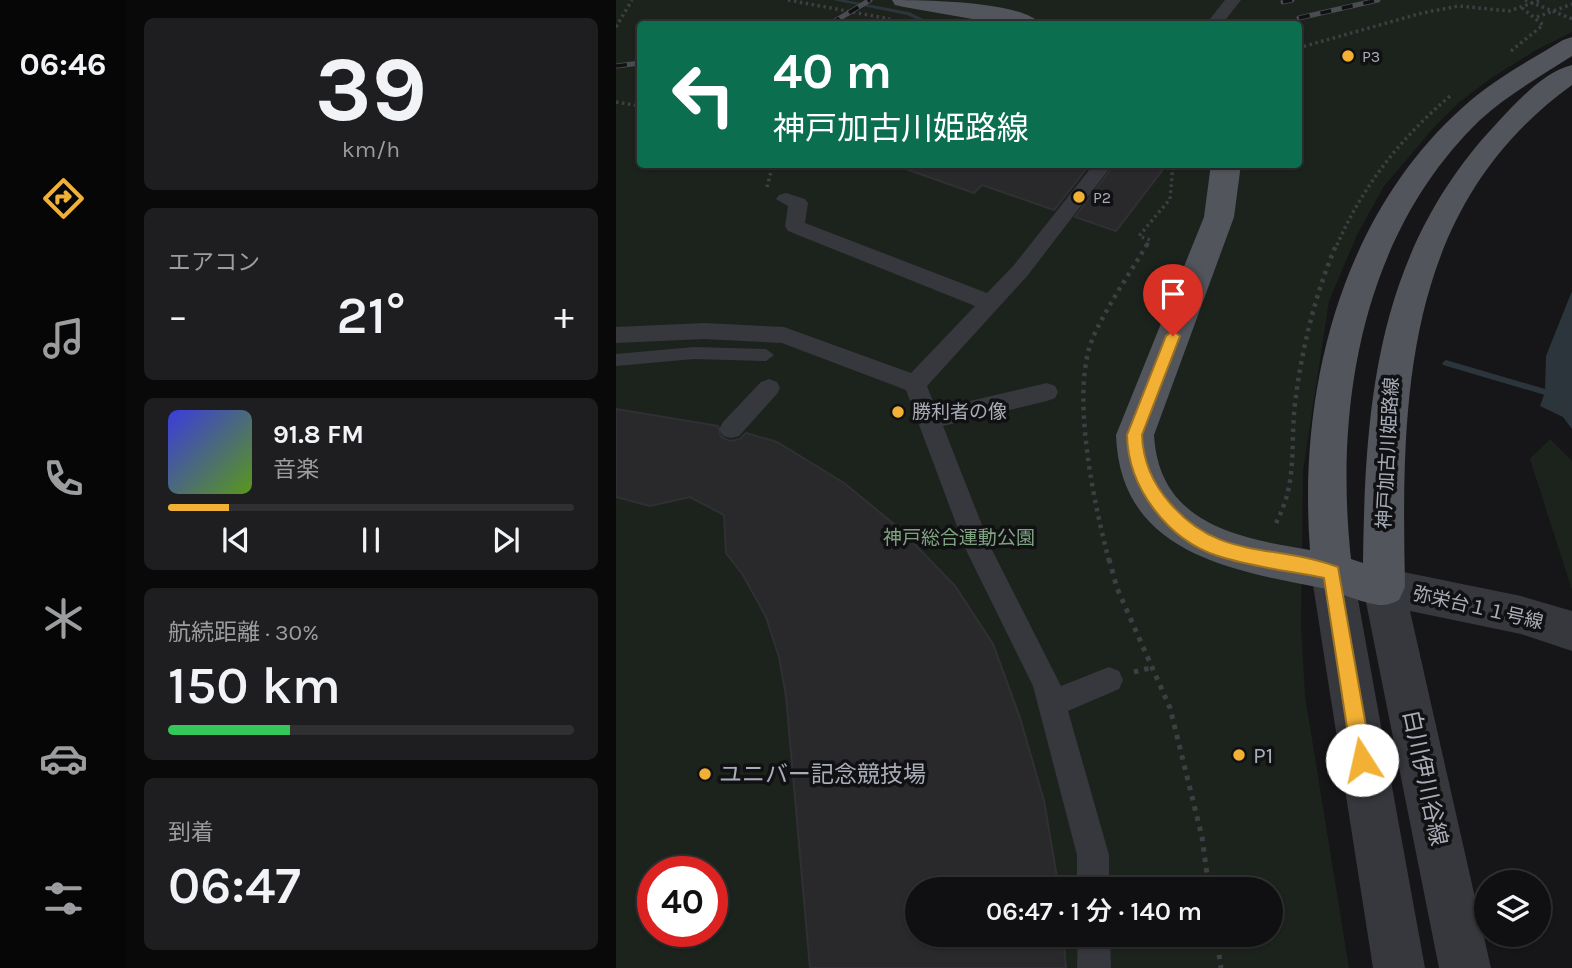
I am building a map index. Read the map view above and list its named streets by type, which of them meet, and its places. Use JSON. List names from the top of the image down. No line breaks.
{"streets":{"main road":["神戸加古川姫路線"],"street":["弥栄台１１号線","白川伊川谷線"]},"crossings":[["神戸加古川姫路線","弥栄台１１号線"],["神戸加古川姫路線","白川伊川谷線"],["弥栄台１１号線","白川伊川谷線"]],"parks":["神戸総合運動公園"],"places":["P3","P2","勝利者の像","P1","ユニバー記念競技場"],"page":{"tabs":"06:46","tile":[["39","km/h"],"エアコン",["航続距離 · 30%","150 km"],["到着","06:47"]],"turn":["40 m","神戸加古川姫路線"],"heat":["−","21°","+"],"song":["91.8 FM","音楽"],"limit":"40","trip":"06:47 · 1 分 · 140 m"}}
